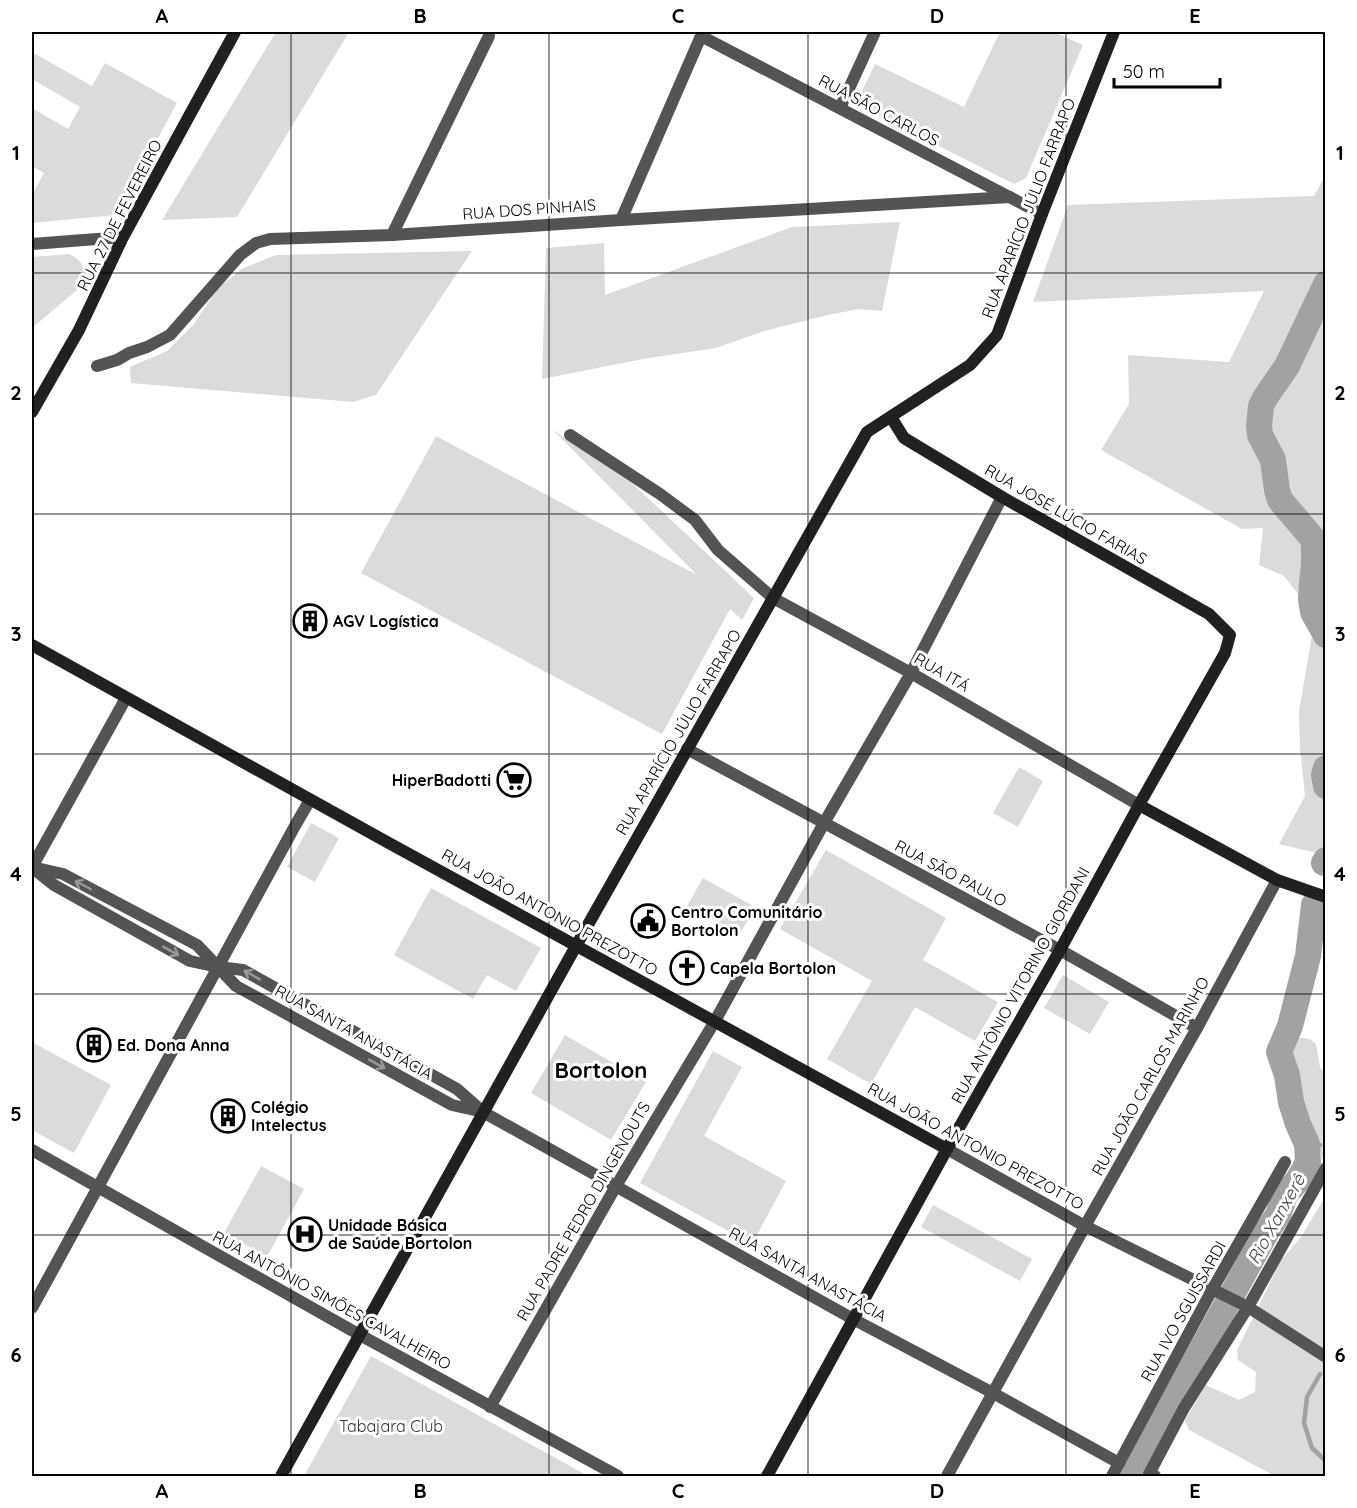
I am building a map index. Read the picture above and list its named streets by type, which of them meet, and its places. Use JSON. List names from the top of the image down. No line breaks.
{"streets":{"street":["RUA SÃO CARLOS","RUA APARÍCIO JÚLIO FARRAPO","RUA DOS PINHAIS","RUA 27 DE FEVEREIRO","RUA JOSÉ LÚCIO FARIAS","RUA ITÁ","RUA SÃO PAULO","RUA JOÃO ANTONIO PREZOTTO","RUA ANTÔNIO VITORINO GIORDANI","RUA SANTA ANASTÁCIA","RUA JOÃO CARLOS MARINHO","RUA PADRE PEDRO DINGENOUTS","RUA ANTÔNIO SIMÕES CAVALHEIRO","RUA IVO SGUISSARDI"]},"crossings":[["RUA SÃO CARLOS","RUA APARÍCIO JÚLIO FARRAPO"],["RUA SÃO CARLOS","RUA DOS PINHAIS"],["RUA APARÍCIO JÚLIO FARRAPO","RUA JOSÉ LÚCIO FARIAS"],["RUA APARÍCIO JÚLIO FARRAPO","RUA ITÁ"],["RUA APARÍCIO JÚLIO FARRAPO","RUA SÃO PAULO"],["RUA APARÍCIO JÚLIO FARRAPO","RUA JOÃO ANTONIO PREZOTTO"],["RUA APARÍCIO JÚLIO FARRAPO","RUA SANTA ANASTÁCIA"],["RUA APARÍCIO JÚLIO FARRAPO","RUA ANTÔNIO SIMÕES CAVALHEIRO"],["RUA JOSÉ LÚCIO FARIAS","RUA ANTÔNIO VITORINO GIORDANI"],["RUA JOSÉ LÚCIO FARIAS","RUA PADRE PEDRO DINGENOUTS"],["RUA ITÁ","RUA ANTÔNIO VITORINO GIORDANI"],["RUA ITÁ","RUA JOÃO CARLOS MARINHO"],["RUA ITÁ","RUA PADRE PEDRO DINGENOUTS"],["RUA SÃO PAULO","RUA ANTÔNIO VITORINO GIORDANI"],["RUA SÃO PAULO","RUA JOÃO CARLOS MARINHO"],["RUA SÃO PAULO","RUA PADRE PEDRO DINGENOUTS"],["RUA JOÃO ANTONIO PREZOTTO","RUA ANTÔNIO VITORINO GIORDANI"],["RUA JOÃO ANTONIO PREZOTTO","RUA JOÃO CARLOS MARINHO"],["RUA JOÃO ANTONIO PREZOTTO","RUA PADRE PEDRO DINGENOUTS"],["RUA JOÃO ANTONIO PREZOTTO","RUA IVO SGUISSARDI"],["RUA ANTÔNIO VITORINO GIORDANI","RUA SANTA ANASTÁCIA"],["RUA SANTA ANASTÁCIA","RUA JOÃO CARLOS MARINHO"],["RUA SANTA ANASTÁCIA","RUA PADRE PEDRO DINGENOUTS"],["RUA SANTA ANASTÁCIA","RUA IVO SGUISSARDI"],["RUA PADRE PEDRO DINGENOUTS","RUA ANTÔNIO SIMÕES CAVALHEIRO"]],"districts":["Bortolon"],"water":["Rio Xanxerê"],"parks":["Tabajara Club"],"places":{"building":["AGV Logística","Ed. Dona Anna","Colégio Intelectus"],"supermarket":["HiperBadotti"],"public building":["Centro Comunitário Bortolon"],"church":["Capela Bortolon"],"hospital":["Unidade Básica de Saúde Bortolon"]},"scale_bar":"50 m","grid":{"columns":["A","B","C","D","E"],"rows":["1","2","3","4","5","6"]}}
